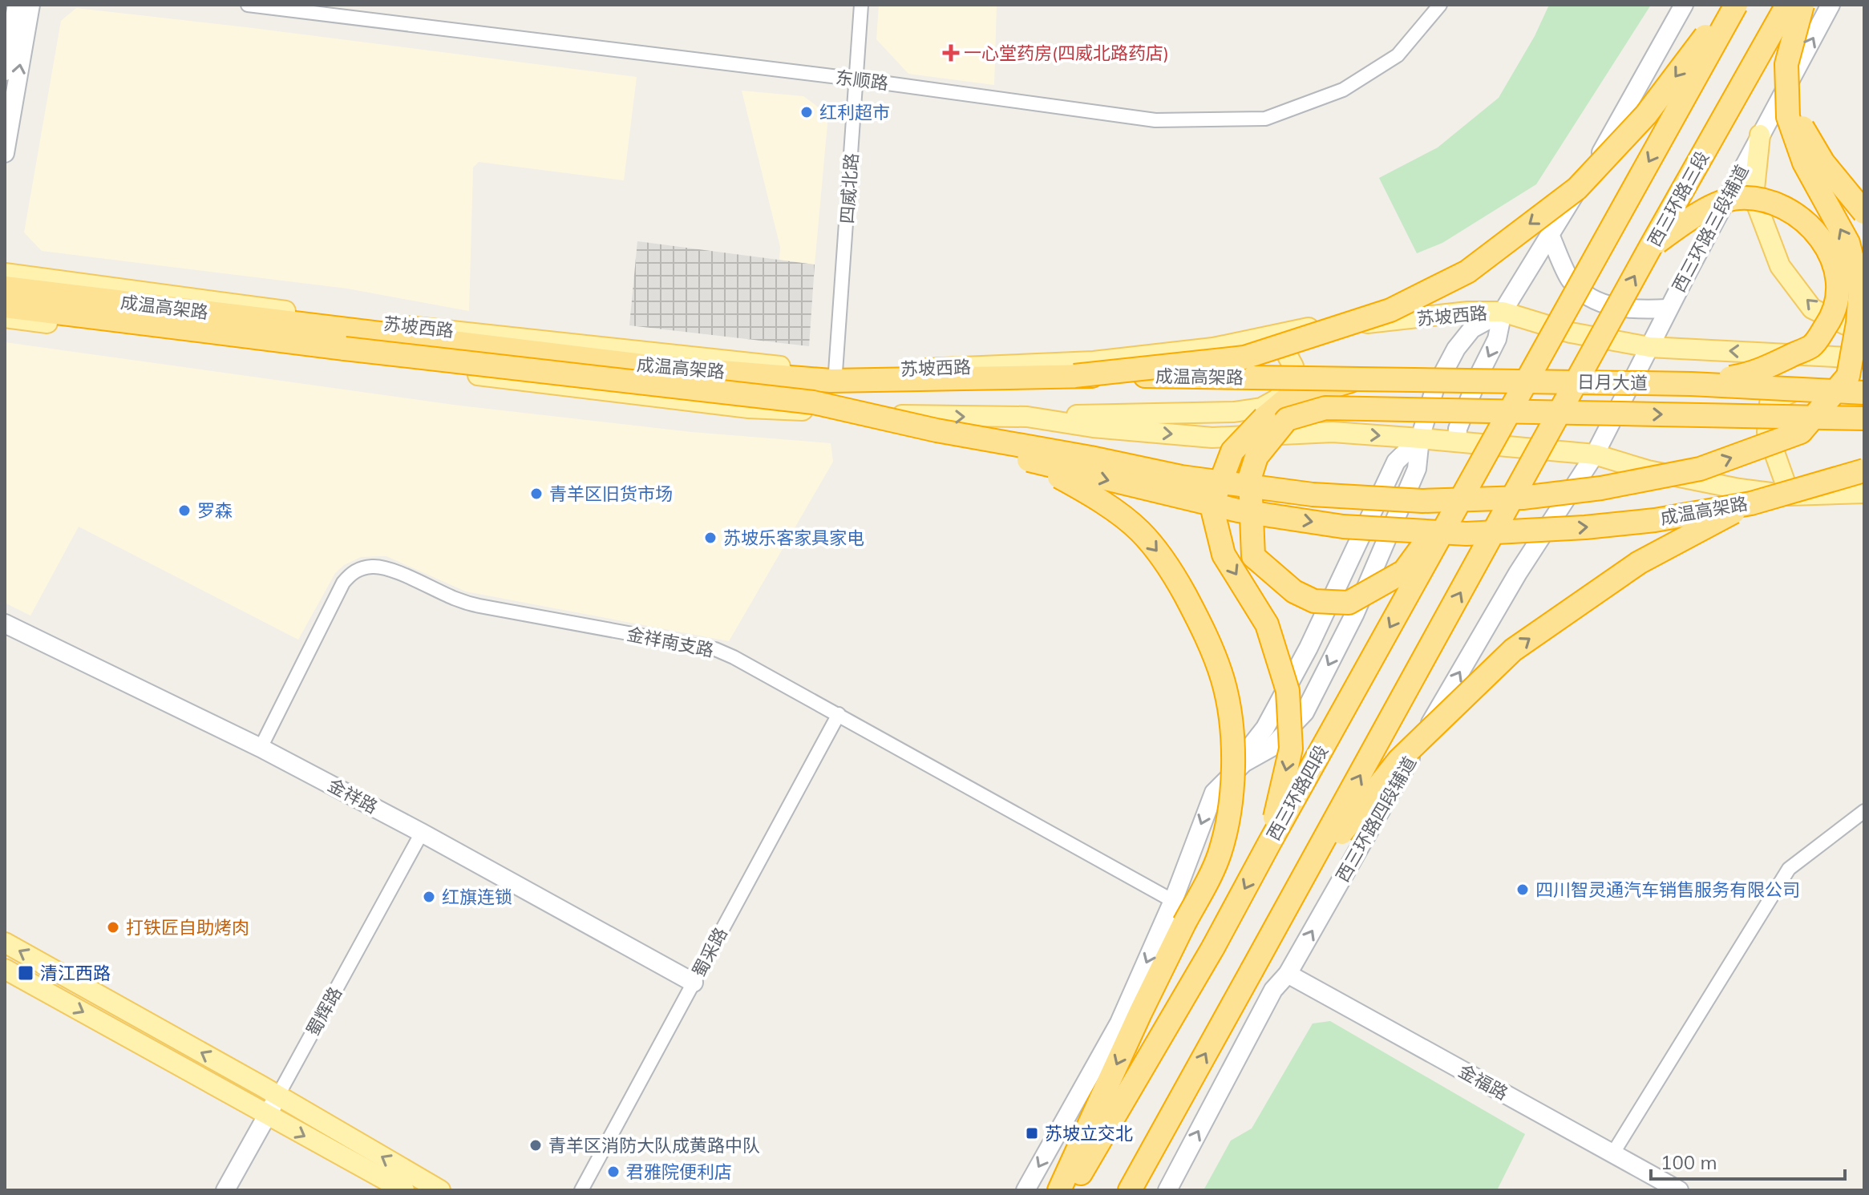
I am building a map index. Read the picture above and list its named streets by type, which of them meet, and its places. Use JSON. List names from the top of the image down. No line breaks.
{"streets":{"highway":["西三环路三段","成温高架路","日月大道","西三环路四段"],"main road":["西三环路三段辅道","苏坡西路","金祥路","西三环路四段辅道","蜀辉路","金福路"],"street":["东顺路","四威北路","金祥南支路","蜀采路"]},"crossings":[["东顺路","四威北路"],["四威北路","苏坡西路"],["西三环路三段辅道","苏坡西路"],["西三环路三段辅道","西三环路四段辅道"],["成温高架路","日月大道"],["金祥南支路","金祥路"],["金祥南支路","蜀采路"],["金祥路","蜀采路"],["金祥路","蜀辉路"],["西三环路四段辅道","金福路"]],"places":{"health":["一心堂药房(四威北路药店)"],"other":["红利超市","青羊区旧货市场","罗森","苏坡乐客家具家电","四川智灵通汽车销售服务有限公司","红旗连锁","打铁匠自助烤肉","青羊区消防大队成黄路中队","君雅院便利店"],"transit":["清江西路","苏坡立交北"]},"scale_bar":"100 m"}
